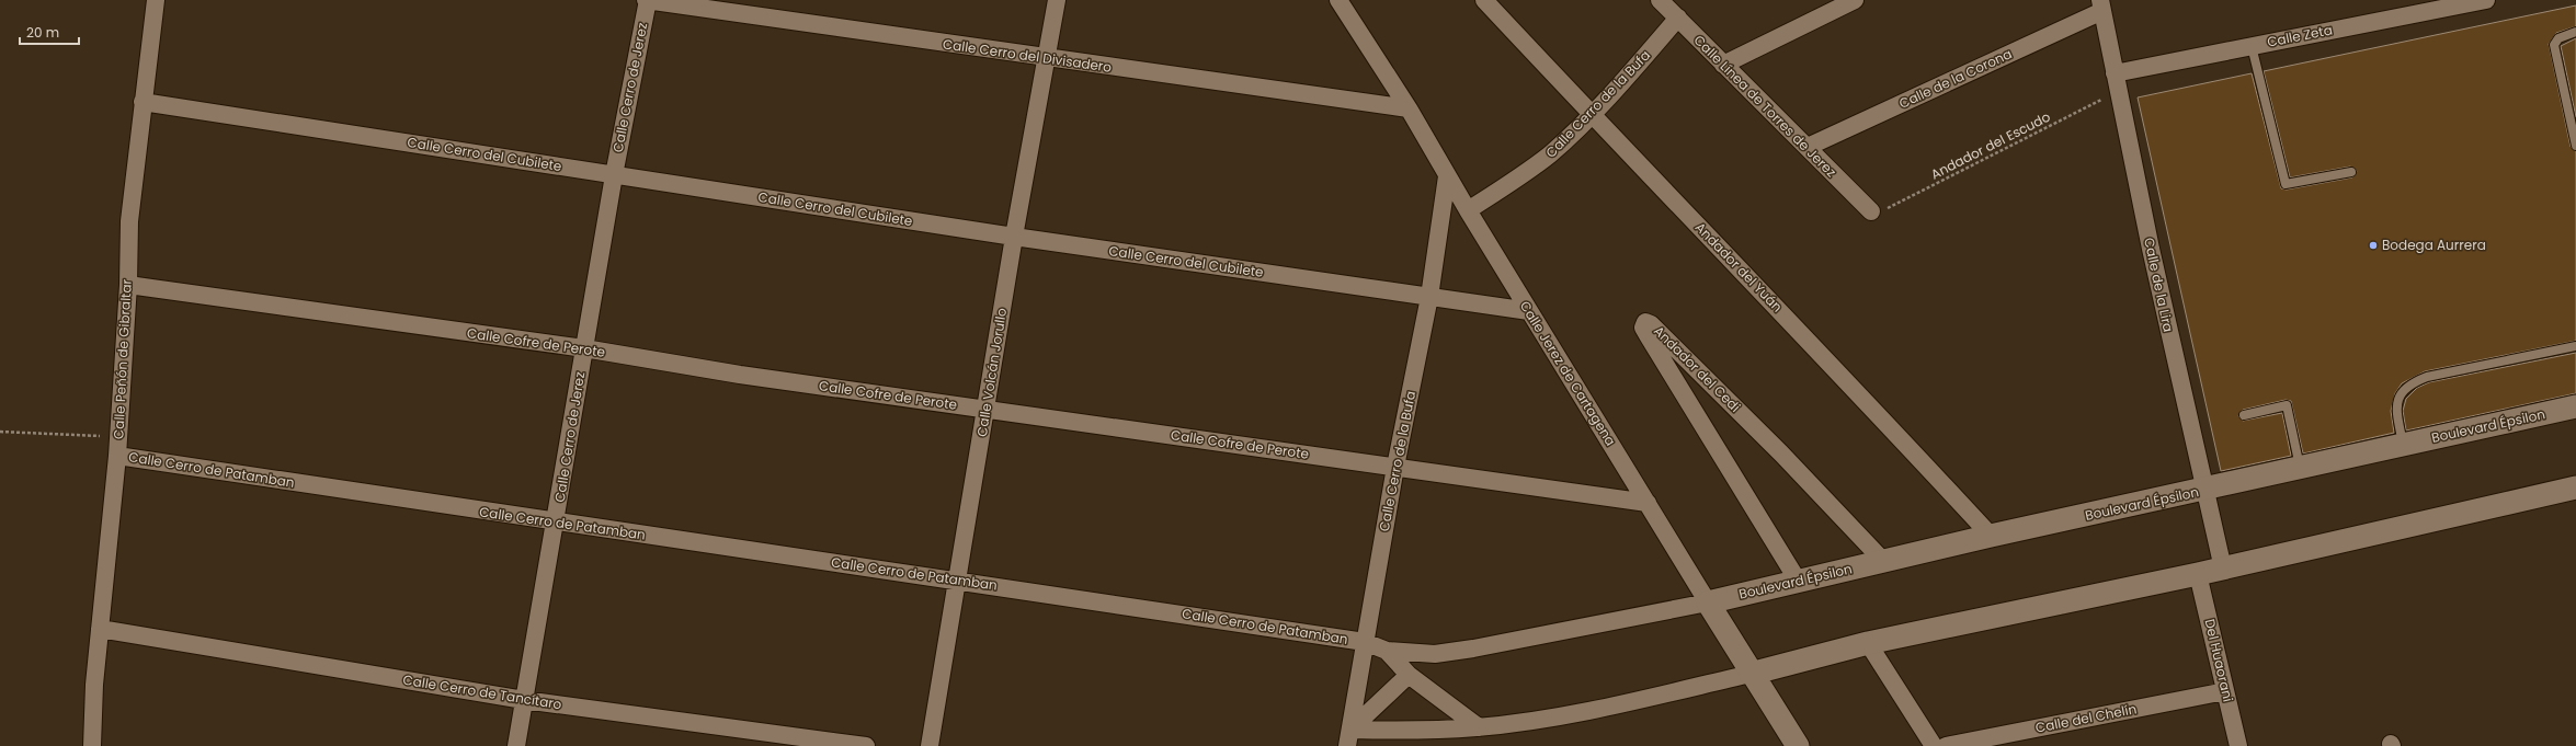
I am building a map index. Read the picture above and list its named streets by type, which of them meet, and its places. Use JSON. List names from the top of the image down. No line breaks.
{"streets":{"street":["Calle Zeta","Calle Cerro del Divisadero","Calle de la Corona","Calle Cerro de Jerez","Calle Cerro de la Bufa","Calle Línea de Torres de Jerez","Calle Cerro del Cubilete","Andador del Yuán","Calle de la Lira","Calle Cofre de Perote","Calle Peñón de Gibraltar","Andador del Cedi","Calle Volcán Jorullo","Calle Jerez de Cartagena","Boulevard Épsilon","Calle Cerro de Patamban","Del Huaorani","Calle Cerro de Tancítaro","Calle del Chelín"],"path":["Andador del Escudo"]},"crossings":[["Calle Zeta","Calle de la Lira"],["Calle Cerro del Divisadero","Calle Cerro de Jerez"],["Calle Cerro del Divisadero","Calle Volcán Jorullo"],["Calle Cerro del Divisadero","Calle Jerez de Cartagena"],["Calle de la Corona","Calle Línea de Torres de Jerez"],["Calle de la Corona","Calle de la Lira"],["Calle Cerro de Jerez","Calle Cerro del Cubilete"],["Calle Cerro de Jerez","Calle Cofre de Perote"],["Calle Cerro de Jerez","Calle Cerro de Patamban"],["Calle Cerro de Jerez","Calle Cerro de Tancítaro"],["Calle Cerro de la Bufa","Calle Línea de Torres de Jerez"],["Calle Cerro de la Bufa","Calle Cerro del Cubilete"],["Calle Cerro de la Bufa","Andador del Yuán"],["Calle Cerro de la Bufa","Calle Cofre de Perote"],["Calle Cerro de la Bufa","Calle Jerez de Cartagena"],["Calle Cerro de la Bufa","Calle Cerro de Patamban"],["Calle Línea de Torres de Jerez","Andador del Escudo"],["Andador del Escudo","Calle de la Lira"],["Calle Cerro del Cubilete","Calle Peñón de Gibraltar"],["Calle Cerro del Cubilete","Calle Volcán Jorullo"],["Calle Cerro del Cubilete","Calle Jerez de Cartagena"],["Andador del Yuán","Boulevard Épsilon"],["Calle de la Lira","Boulevard Épsilon"],["Calle Cofre de Perote","Calle Peñón de Gibraltar"],["Calle Cofre de Perote","Calle Volcán Jorullo"],["Calle Cofre de Perote","Calle Jerez de Cartagena"],["Calle Peñón de Gibraltar","Calle Cerro de Patamban"],["Calle Peñón de Gibraltar","Calle Cerro de Tancítaro"],["Andador del Cedi","Boulevard Épsilon"],["Calle Volcán Jorullo","Calle Cerro de Patamban"],["Calle Jerez de Cartagena","Boulevard Épsilon"],["Calle Jerez de Cartagena","Calle Cerro de Patamban"],["Boulevard Épsilon","Calle Cerro de Patamban"],["Del Huaorani","Calle del Chelín"]],"places":["Bodega Aurrera"],"scale_bar":"20 m"}
